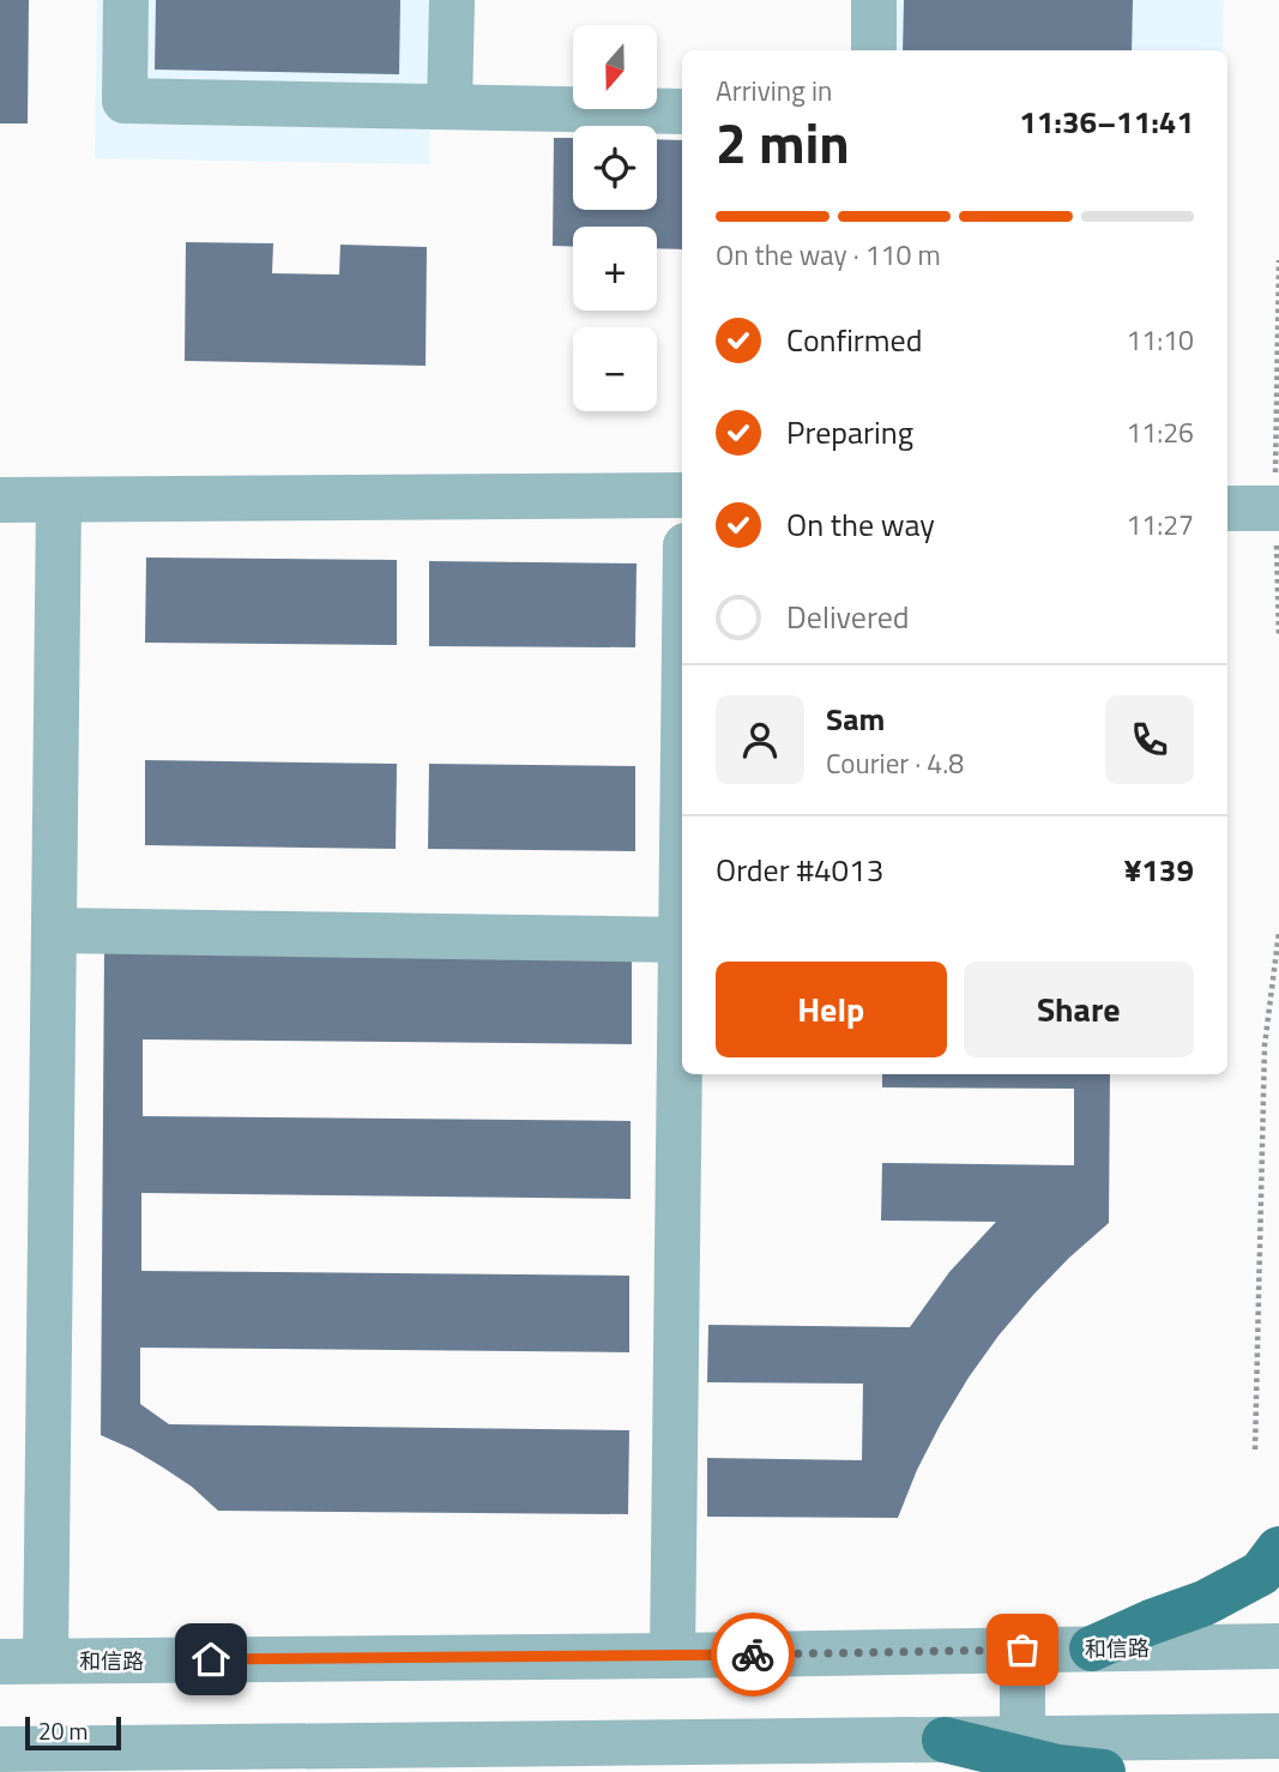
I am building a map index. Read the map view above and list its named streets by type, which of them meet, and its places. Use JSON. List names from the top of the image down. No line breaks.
{"streets":{"street":["和信路"]},"scale_bar":"20 m","north":"bottom","page":{"map_buttons":["+","−"],"heading":["2 min","Arriving in","11:36–11:41"],"panel":["Sam","Courier · 4.8","Order #4013","¥139"],"bar":"On the way · 110 m","list":[["Confirmed","11:10"],["Preparing","11:26"],["On the way","11:27"],"Delivered"],"buttons":["Help","Share"],"scale":"20 m"}}
